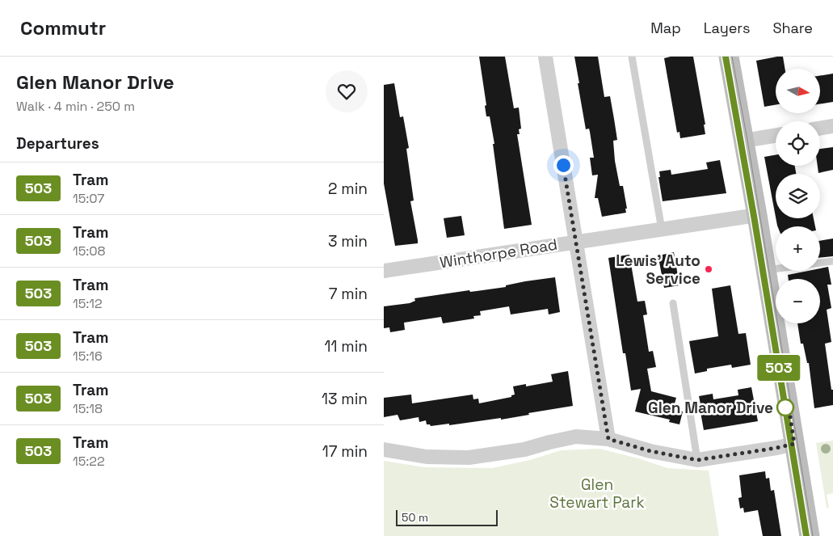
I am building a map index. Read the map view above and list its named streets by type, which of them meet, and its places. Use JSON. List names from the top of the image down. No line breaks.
{"streets":{"street":["Winthorpe Road"]},"parks":["Glen Stewart Park"],"places":["Lewis' Auto Service","Glen Manor Drive"],"lines":["tram line 503"],"scale_bar":"50 m","north":"right","page":{"header":"Commutr","nav":["Map","Layers","Share"],"heading":[["Glen Manor Drive","Walk · 4 min · 250 m"],"Departures"],"on_map":"503","map_buttons":["+","−"],"list":[{"mark":"503","name":"Tram","note":"15:07","value":"2 min"},{"mark":"503","name":"Tram","note":"15:08","value":"3 min"},{"mark":"503","name":"Tram","note":"15:12","value":"7 min"},{"mark":"503","name":"Tram","note":"15:16","value":"11 min"},{"mark":"503","name":"Tram","note":"15:18","value":"13 min"},{"mark":"503","name":"Tram","note":"15:22","value":"17 min"}],"scale":"50 m"}}
